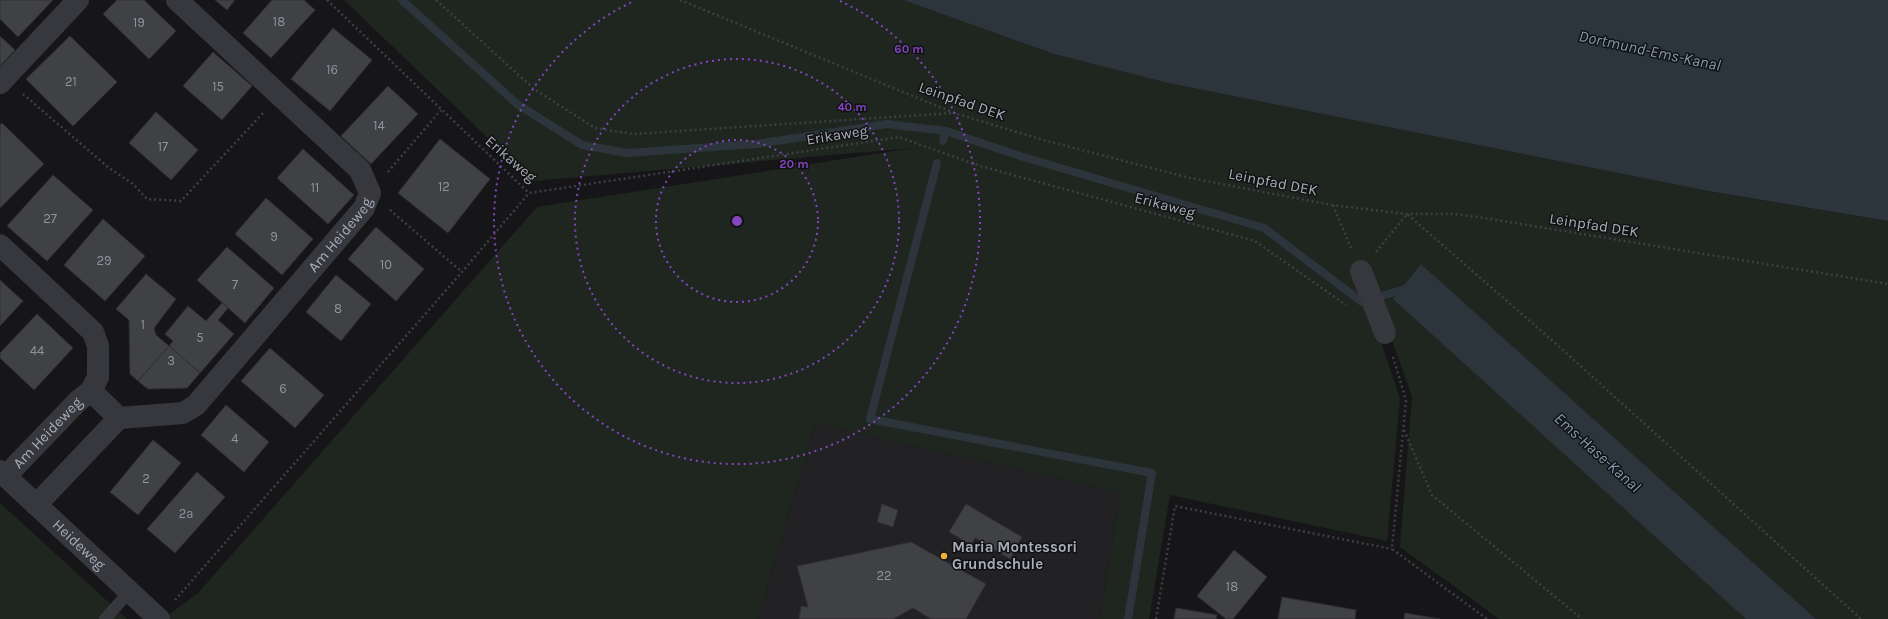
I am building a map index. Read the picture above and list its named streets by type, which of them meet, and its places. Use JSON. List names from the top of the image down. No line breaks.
{"streets":{"street":["Am Heideweg","Heideweg"],"path":["Leinpfad DEK","Erikaweg"]},"crossings":[["Am Heideweg","Heideweg"]],"water":["Dortmund-Ems-Kanal","Ems-Hase-Kanal"],"places":["Maria Montessori Grundschule"],"house_numbers":["18","19","16","21","15","14","17","12","11","27","9","29","10","7","8","1","5","44","3","6","4","2","2a","22","18"],"rings":["60 m","40 m","20 m"]}
